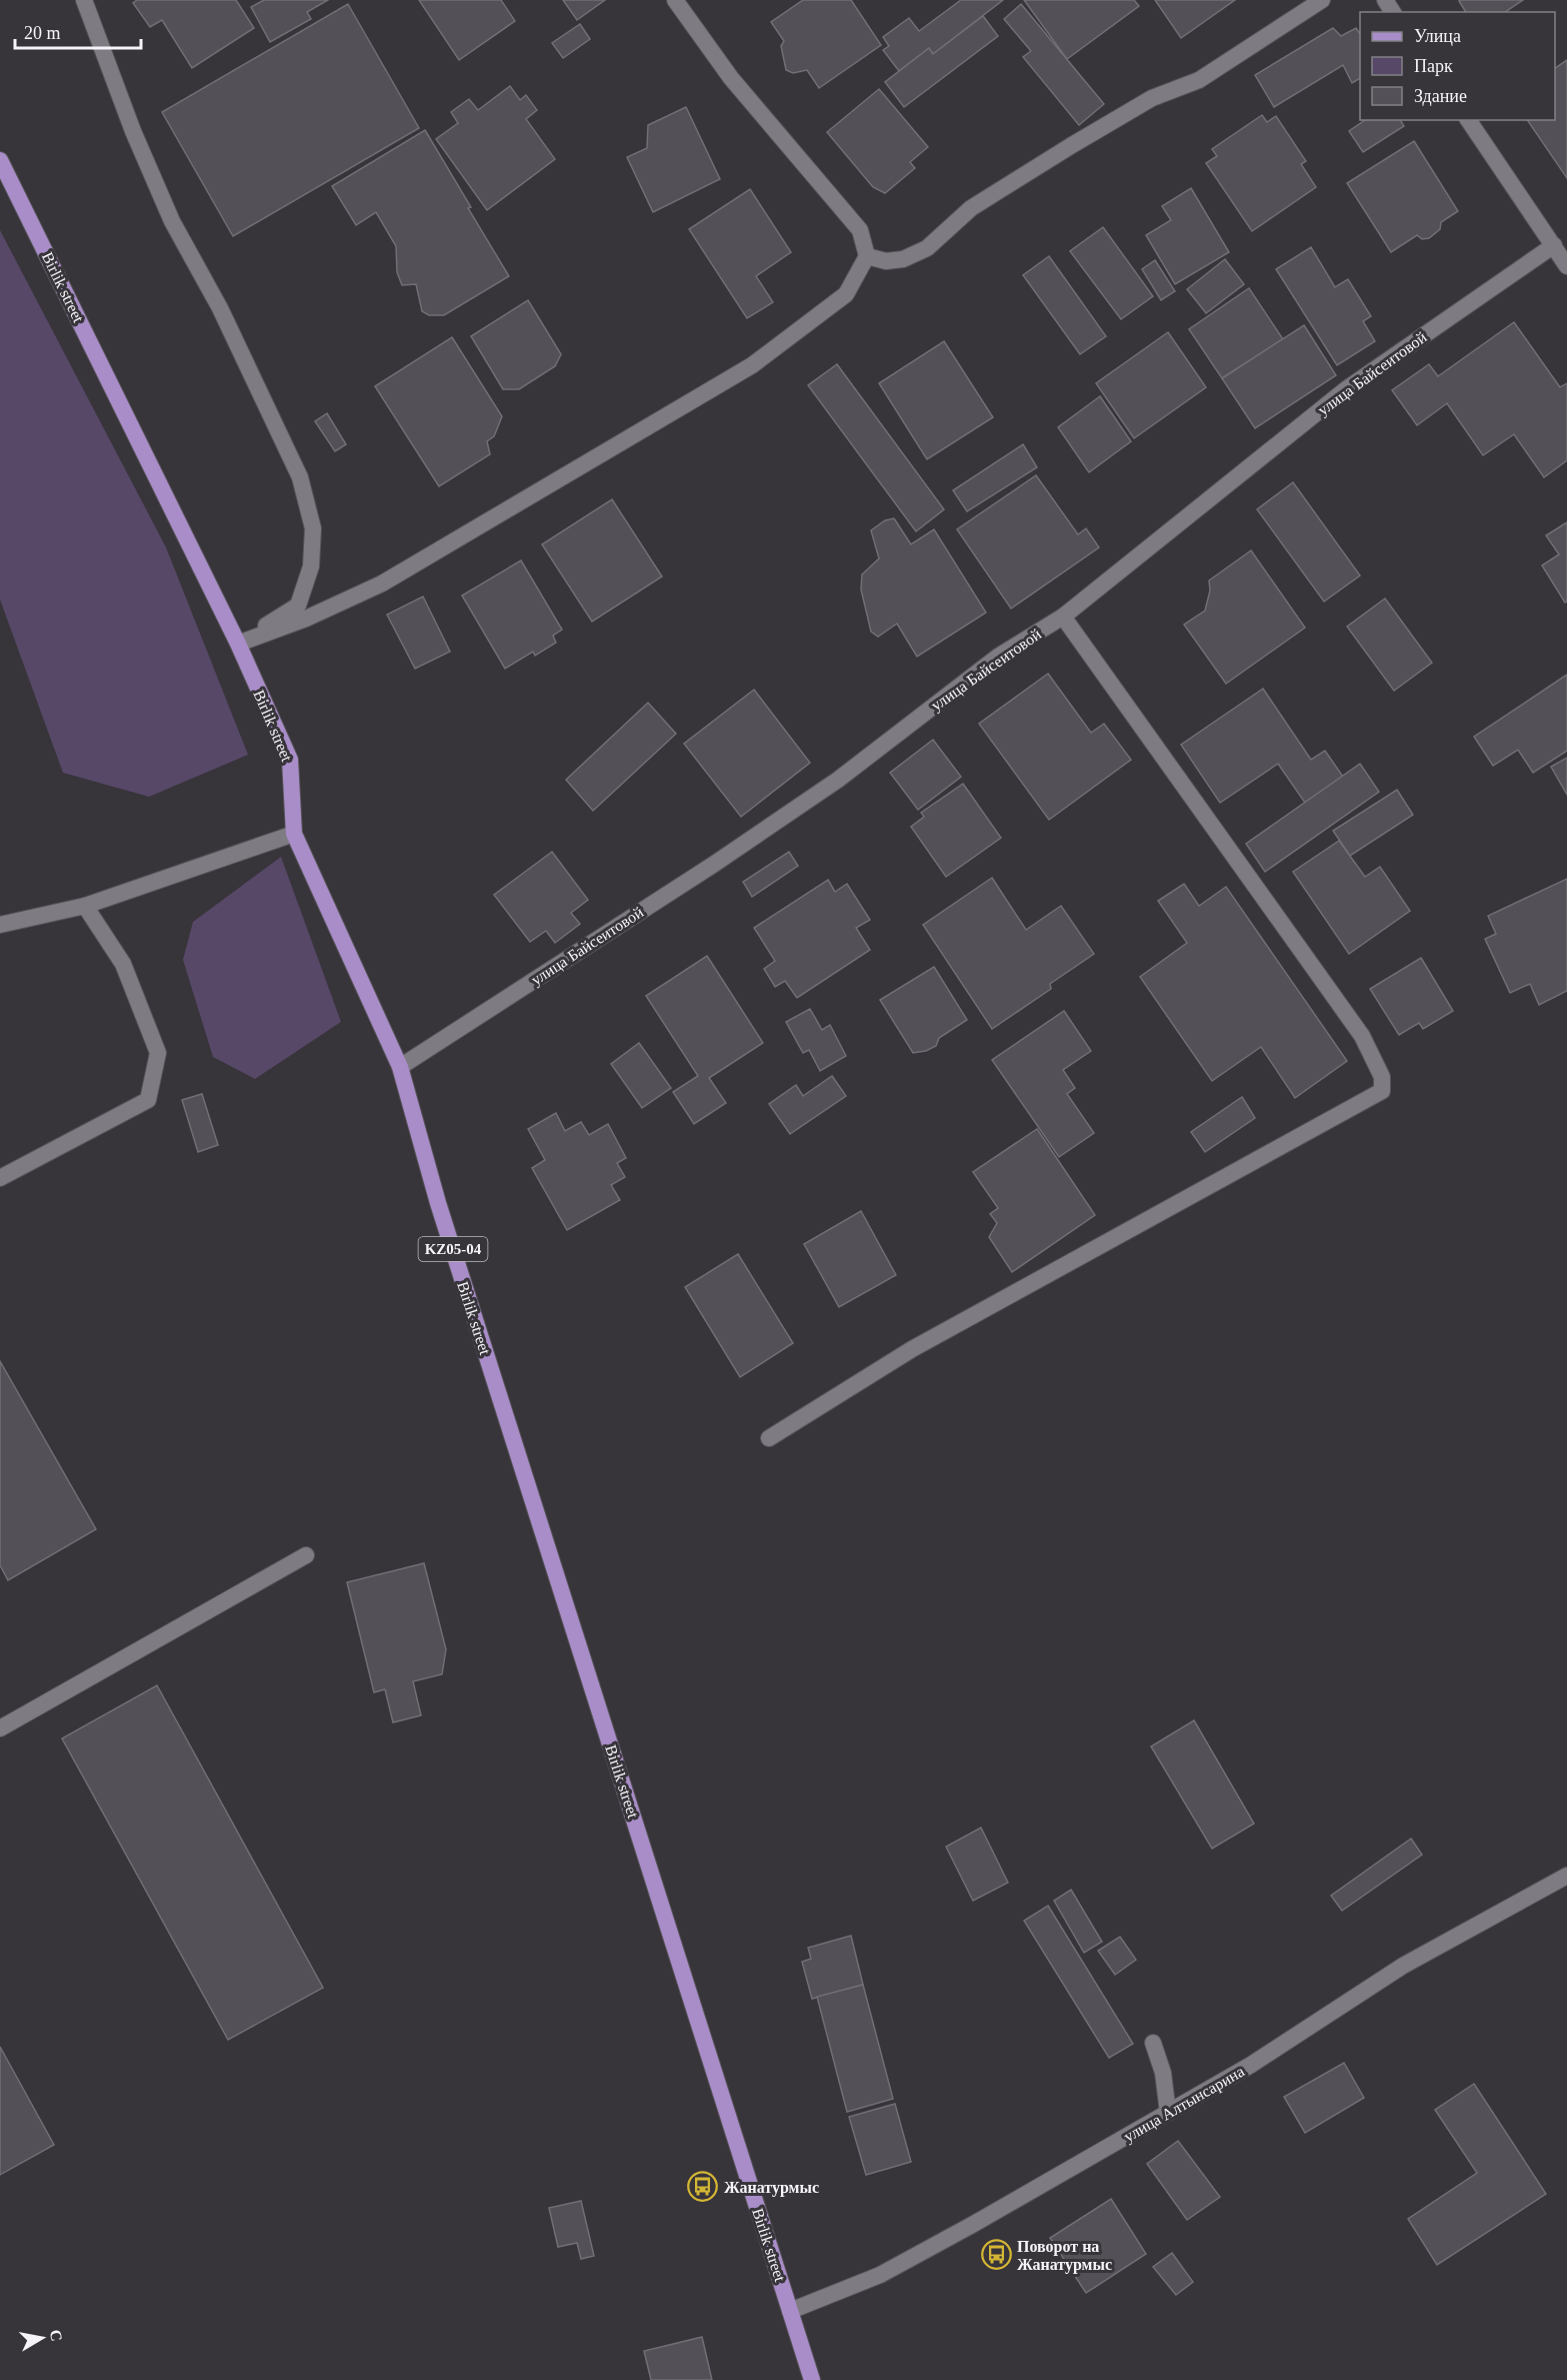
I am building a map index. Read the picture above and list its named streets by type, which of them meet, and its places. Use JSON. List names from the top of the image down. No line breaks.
{"streets":{"main road":["Birlik street","KZ05-04"],"street":["улица Байсеитовой","улица Алтынсарина"]},"crossings":[["Birlik street","улица Байсеитовой"],["Birlik street","улица Алтынсарина"]],"places":{"bus stop":["Жанатурмыс","Поворот на Жанатурмыс"]},"legend":["Улица","Парк","Здание"],"scale_bar":"20 m","north":"right"}
